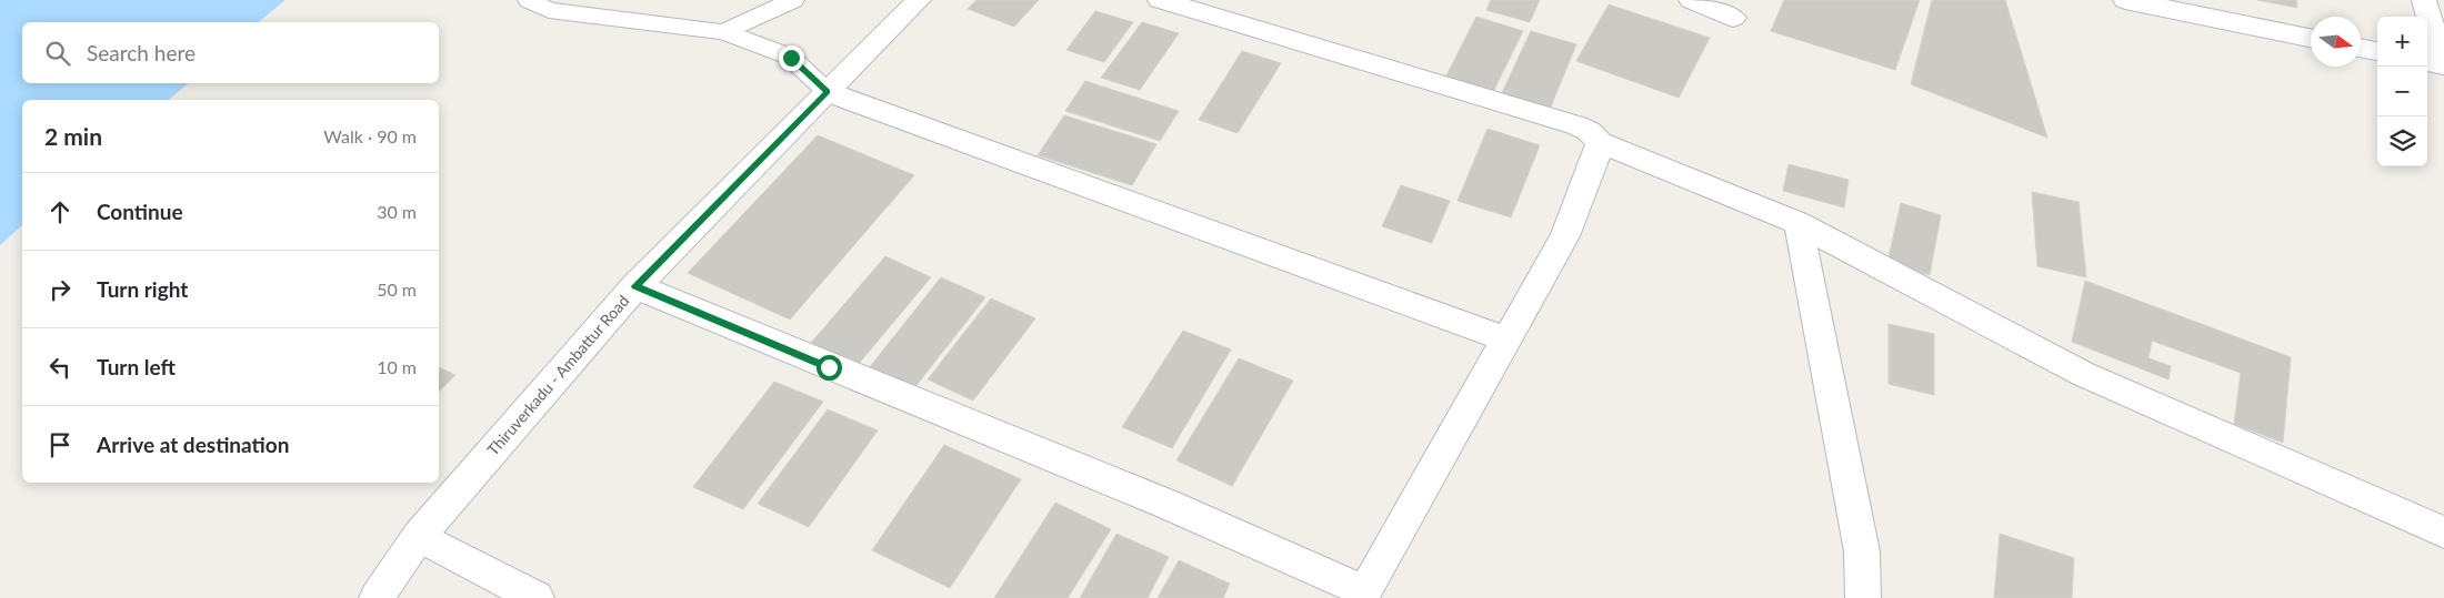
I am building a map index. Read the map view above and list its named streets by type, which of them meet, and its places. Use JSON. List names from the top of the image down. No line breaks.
{"streets":{"street":["Thiruverkadu - Ambattur Road"]},"north":"right","page":{"map_buttons":["+","−"],"search":"Search here","heading":["2 min","Walk · 90 m"],"list":[["Continue","30 m"],["Turn right","50 m"],["Turn left","10 m"],"Arrive at destination"]}}
